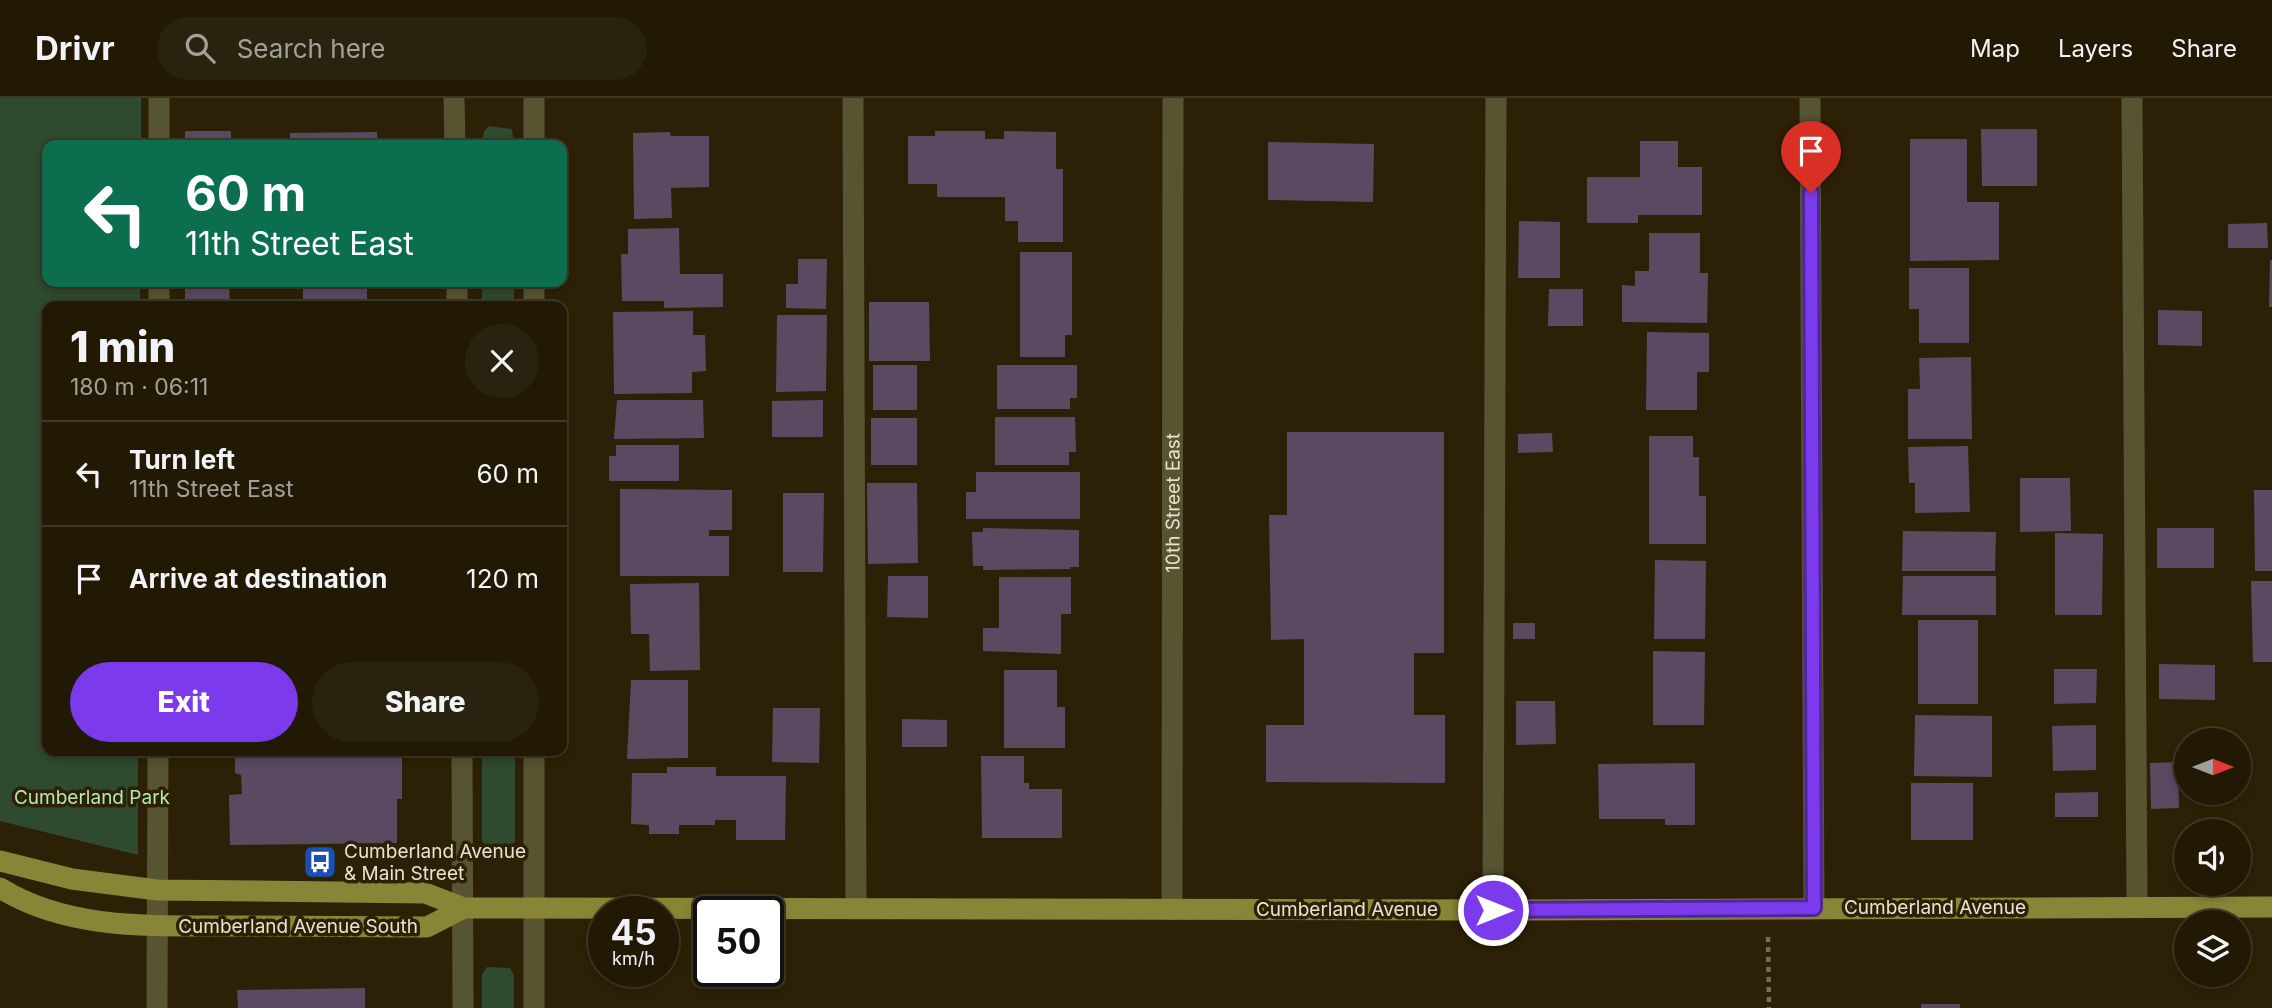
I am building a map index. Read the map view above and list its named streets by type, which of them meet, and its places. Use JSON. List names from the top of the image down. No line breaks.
{"streets":{"main road":["Cumberland Avenue","Cumberland Avenue South"],"street":["10th Street East"]},"crossings":[["10th Street East","Cumberland Avenue"],["Cumberland Avenue","Cumberland Avenue South"]],"parks":["Cumberland Park"],"places":{"bus stop":["Cumberland Avenue & Main Street"]},"north":"right","page":{"header":"Drivr","search":"Search here","nav":["Map","Layers","Share"],"turn":["60 m","11th Street East"],"heading":["1 min","180 m · 06:11"],"list":[{"name":"Turn left","note":"11th Street East","value":"60 m"},{"name":"Arrive at destination","value":"120 m"}],"buttons":["Exit","Share"],"speed":"45 km/h","limit":"50"}}
